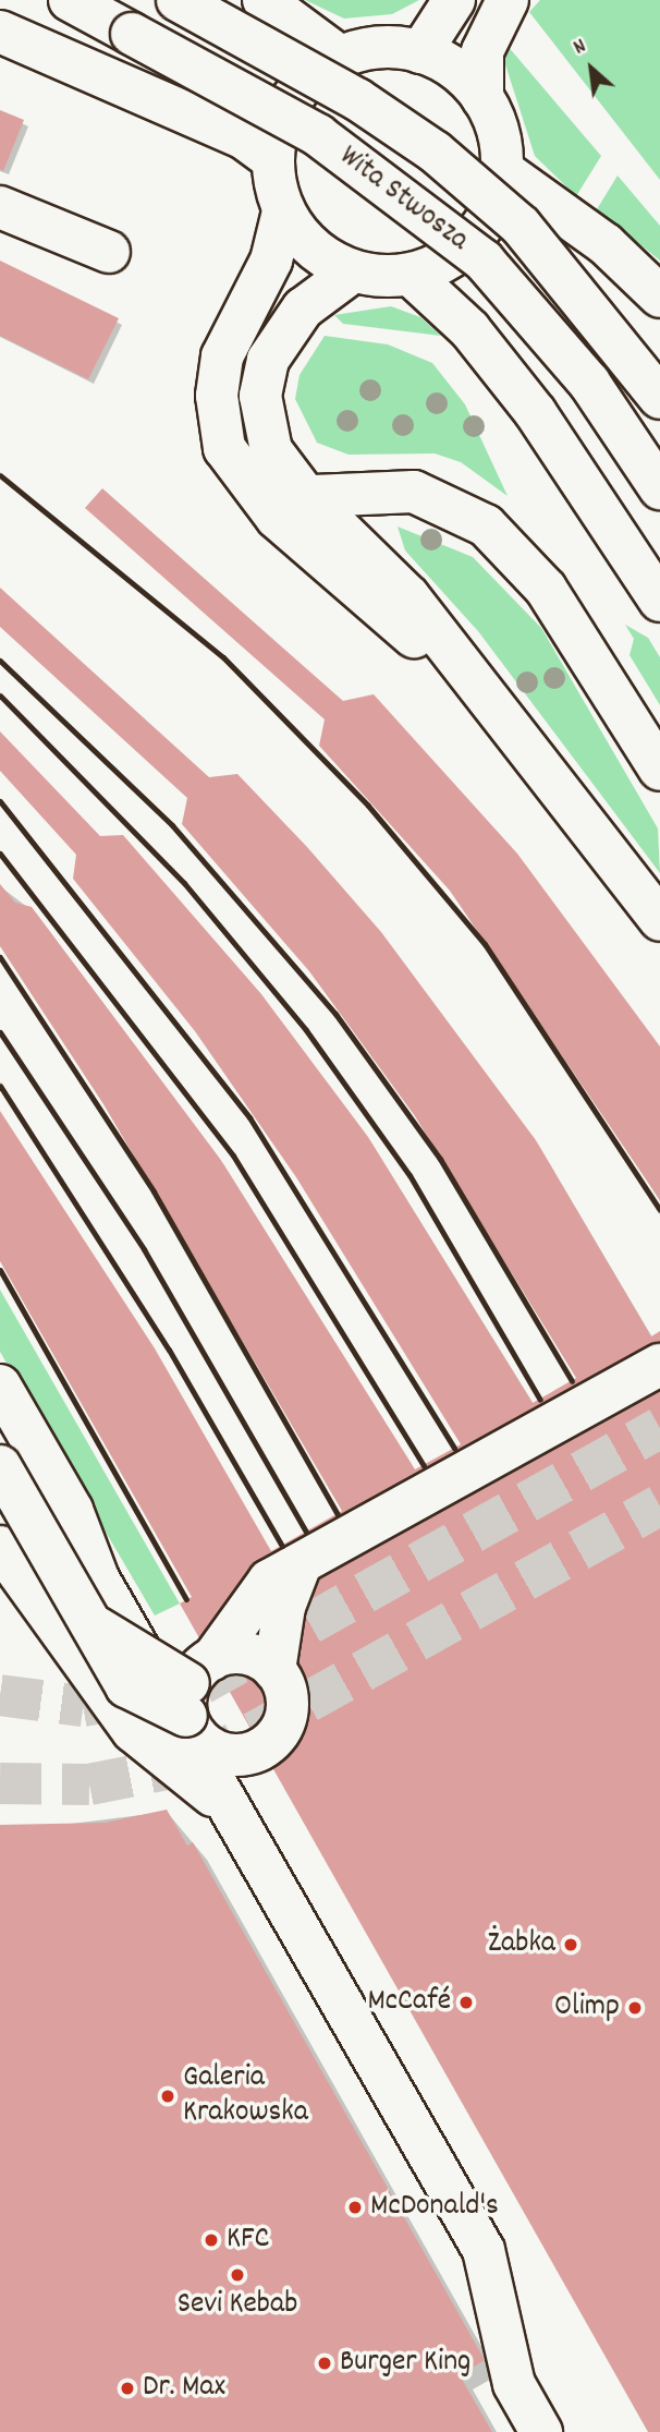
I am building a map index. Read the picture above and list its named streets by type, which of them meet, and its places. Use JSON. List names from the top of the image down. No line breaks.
{"streets":{"main road":["Wita Stwosza"]},"places":["Żabka","McCafé","Olimp","Galeria Krakowska","McDonald's","KFC","Sevi Kebab","Burger King","Dr. Max"],"north":"top left"}
